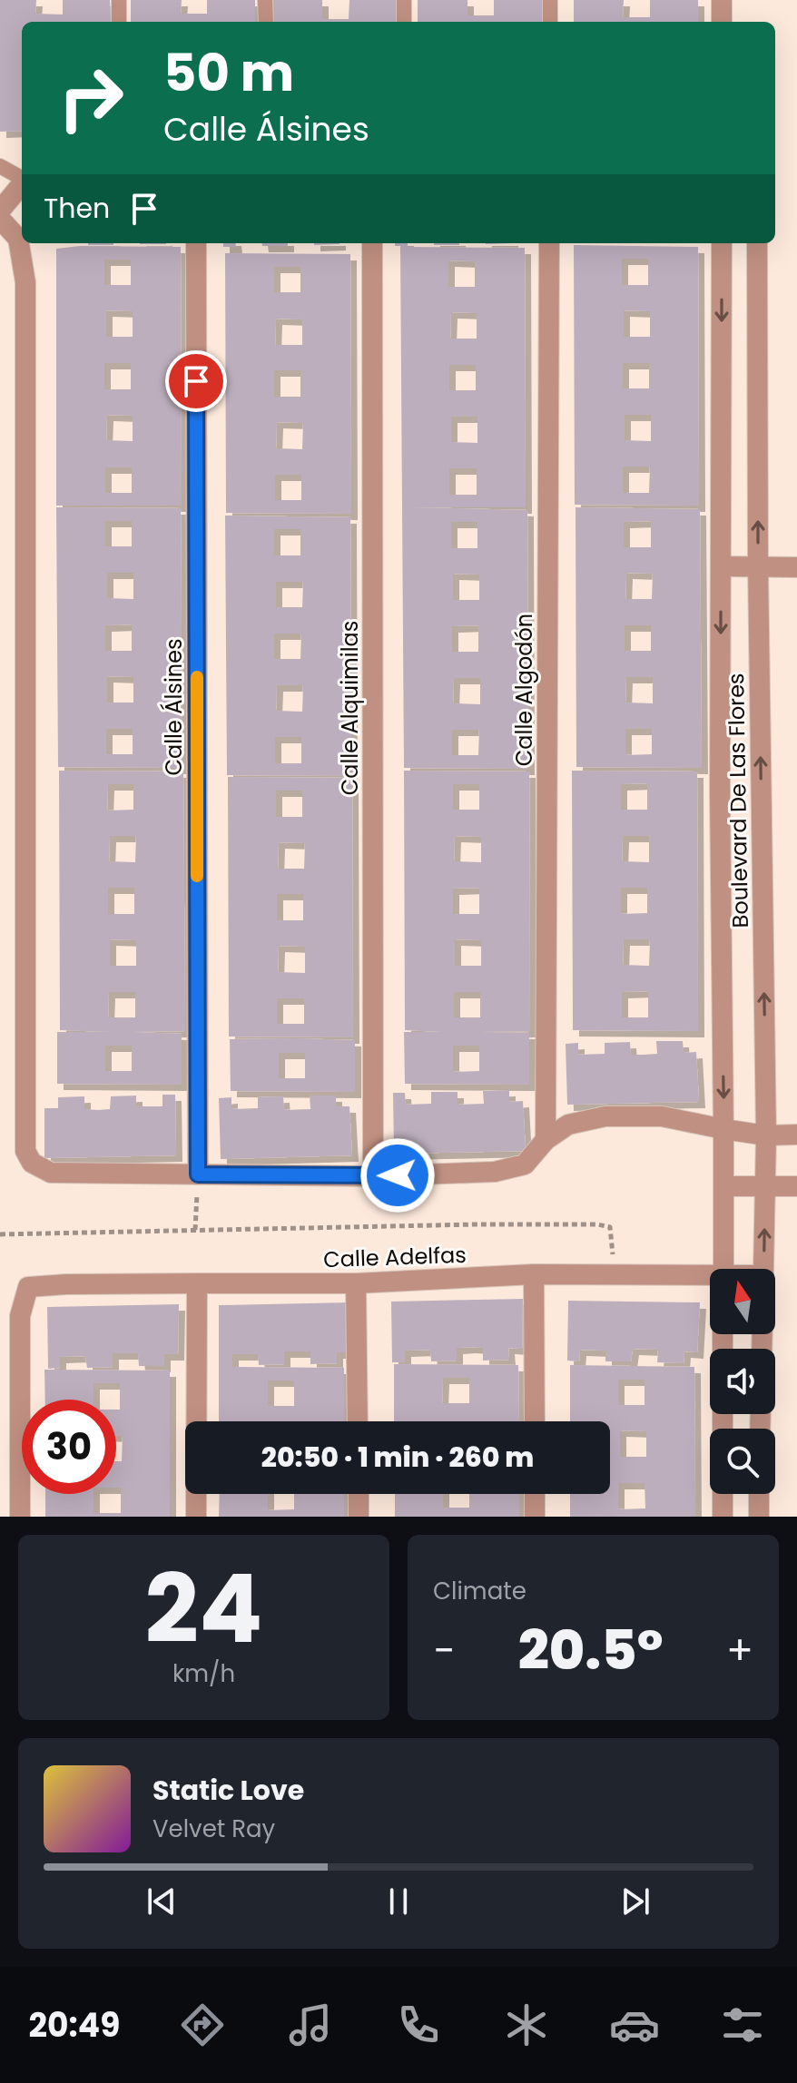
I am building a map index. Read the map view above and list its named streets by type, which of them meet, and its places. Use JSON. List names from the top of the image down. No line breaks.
{"streets":{"street":["Calle Algodón","Calle Álsines","Calle Alquimilas","Boulevard De Las Flores","Calle Adelfas"]},"north":"top","page":{"turn":["50 m","Calle Álsines"],"then":"Then","limit":"30","trip":"20:50 · 1 min · 260 m","tile":[["24","km/h"],"Climate"],"heat":["−","20.5°","+"],"song":["Static Love","Velvet Ray"],"tabs":"20:49"}}
